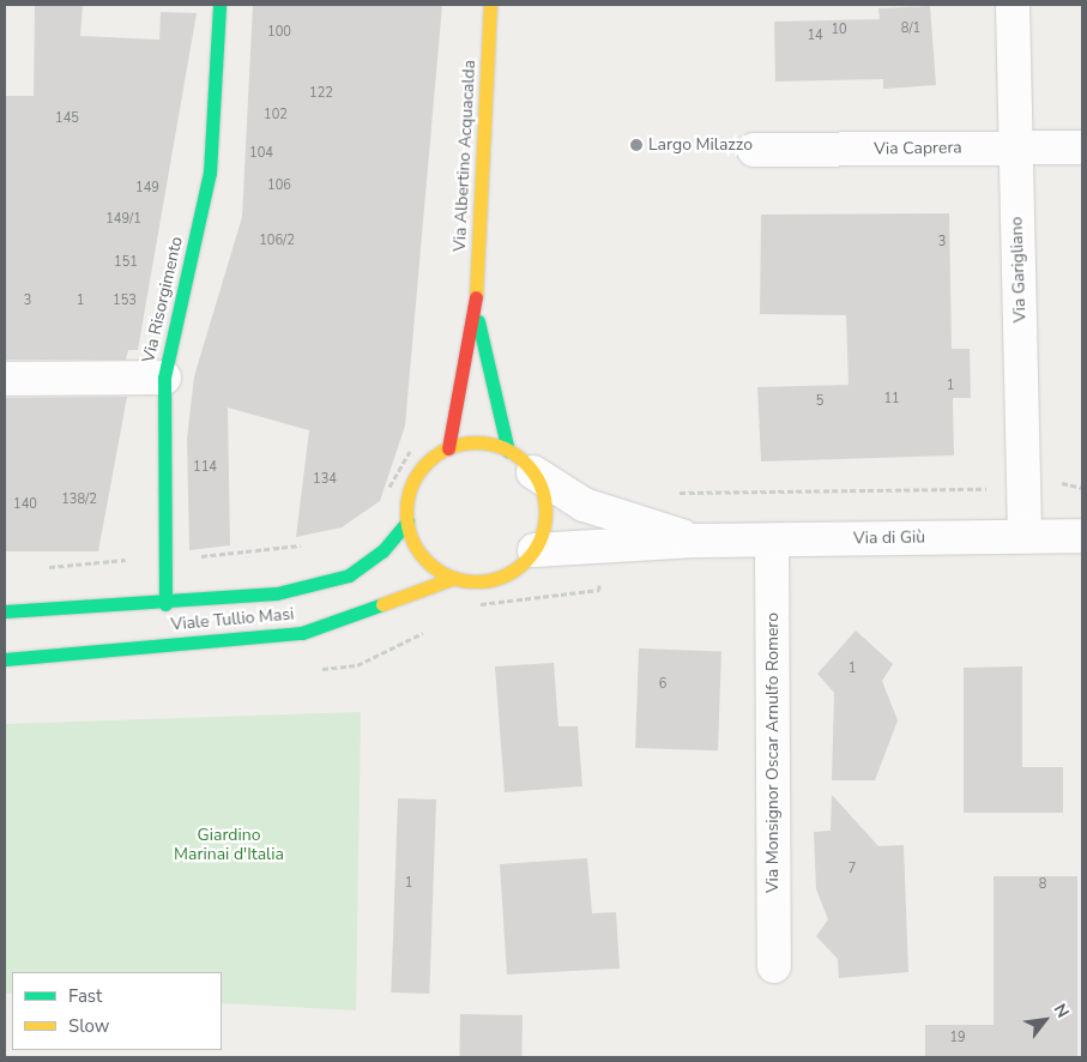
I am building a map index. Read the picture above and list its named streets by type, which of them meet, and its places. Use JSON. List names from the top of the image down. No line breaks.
{"streets":{"main road":["Via Albertino Acquacalda","Via Risorgimento","Viale Tullio Masi"],"street":["Via Caprera","Via Garigliano","Via di Giù","Via Monsignor Oscar Arnulfo Romero"]},"crossings":[["Via Caprera","Via Garigliano"],["Via Albertino Acquacalda","Via di Giù"],["Via Albertino Acquacalda","Viale Tullio Masi"],["Via Garigliano","Via di Giù"],["Via Risorgimento","Viale Tullio Masi"],["Via di Giù","Viale Tullio Masi"],["Via di Giù","Via Monsignor Oscar Arnulfo Romero"]],"parks":["Giardino Marinai d'Italia"],"places":["Largo Milazzo"],"house_numbers":["8/1","10","100","14","122","102","145","104","106","149","149/1","106/2","3","151","3","1","153","1","11","5","114","134","138/2","140","1","6","7","1","8","19"],"legend":["Fast","Slow"],"north":"top right"}
